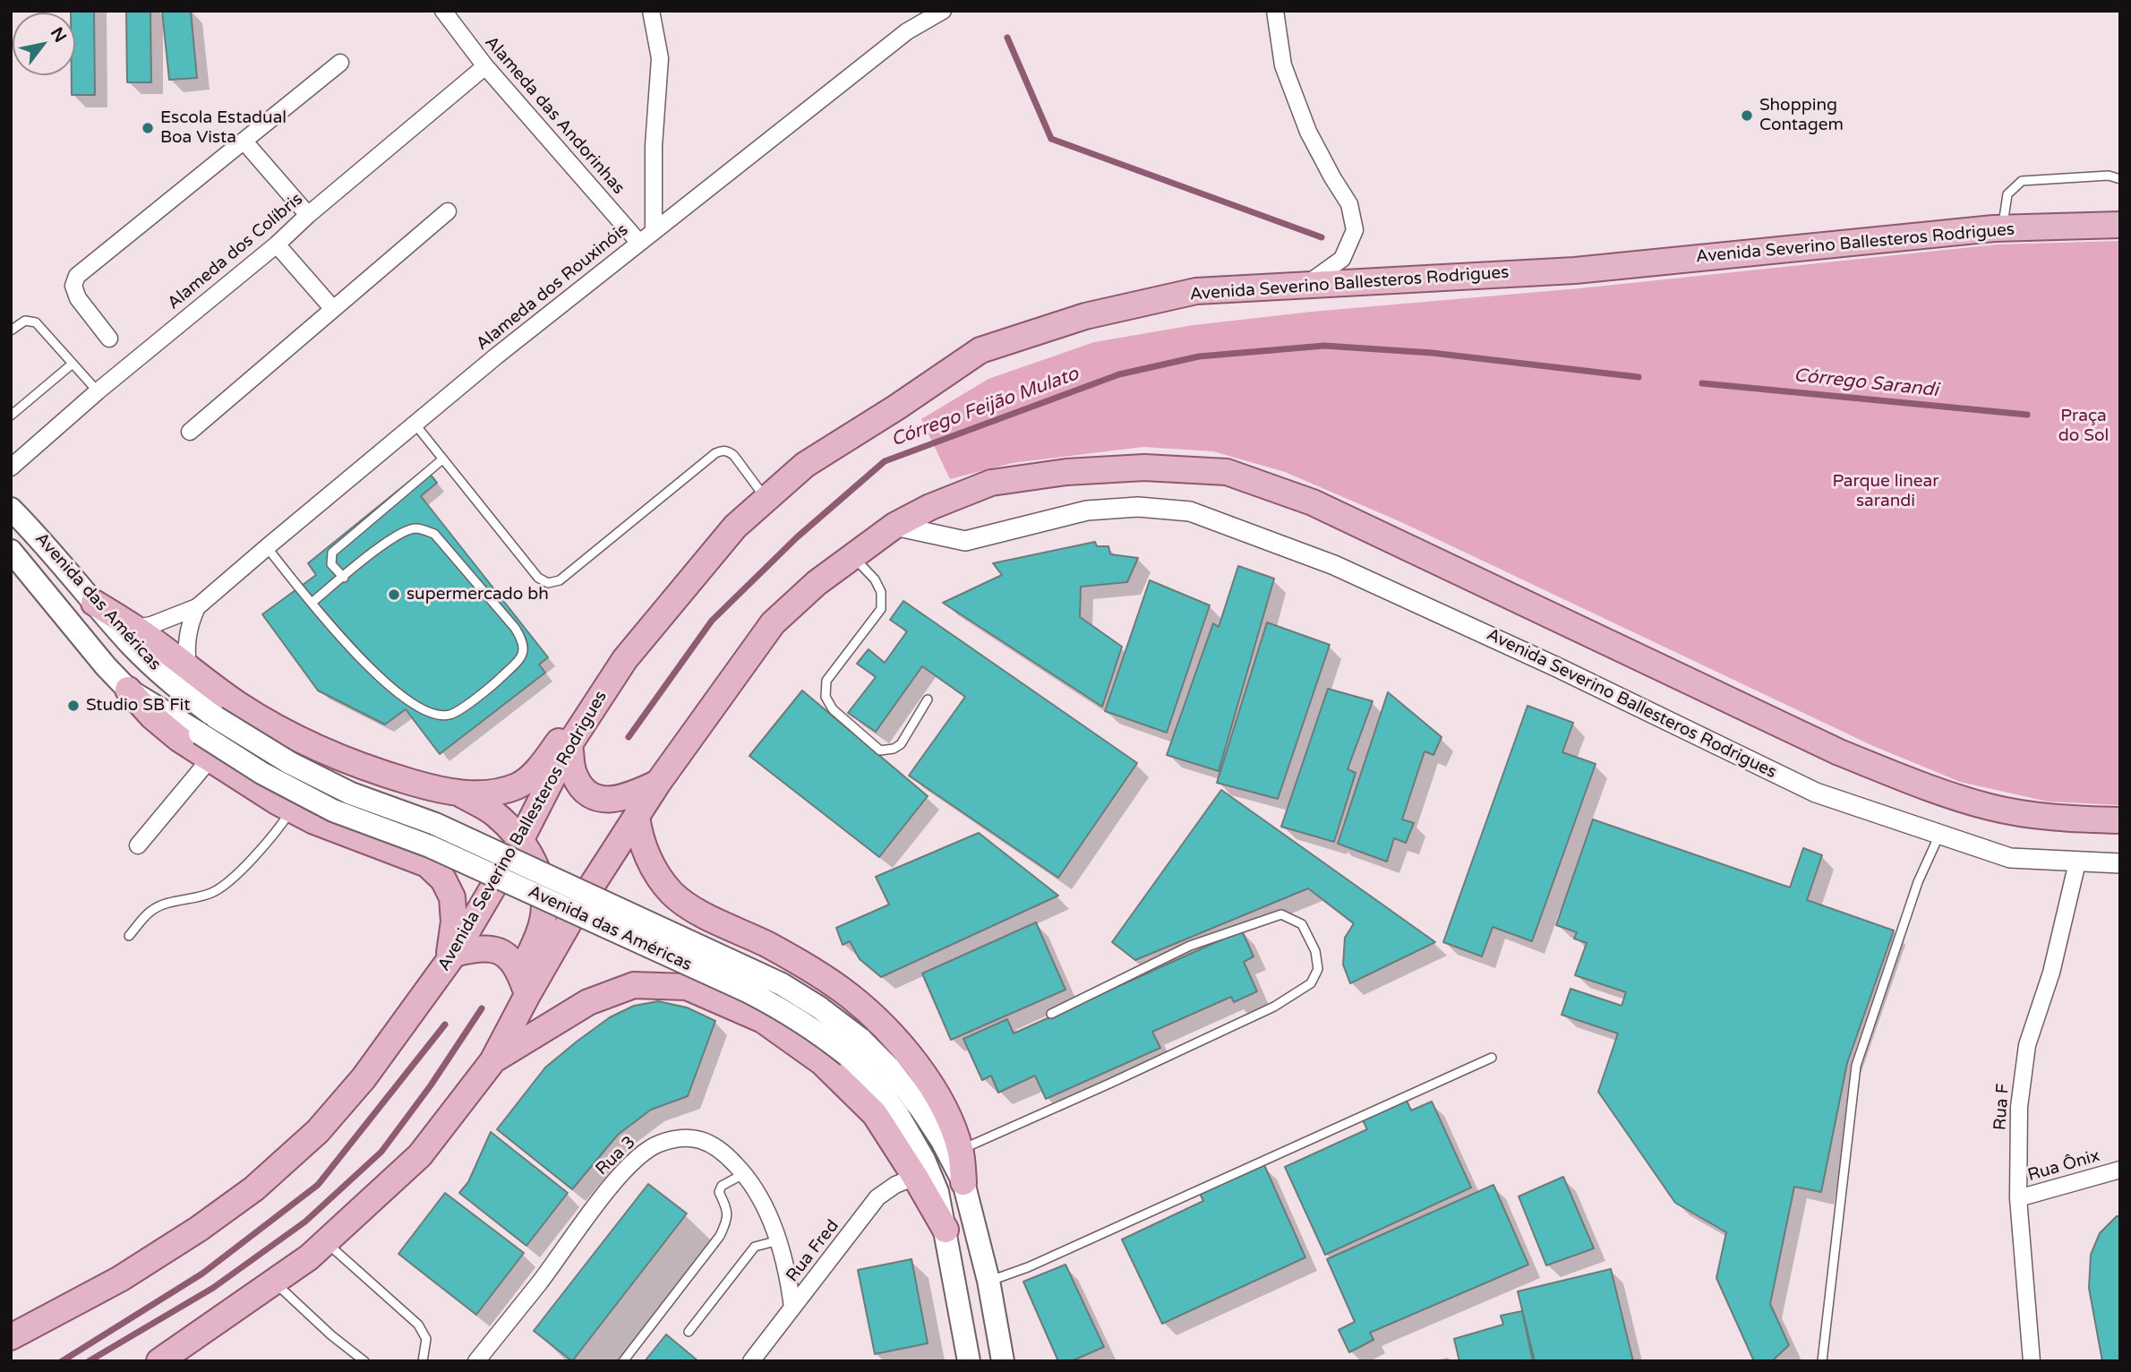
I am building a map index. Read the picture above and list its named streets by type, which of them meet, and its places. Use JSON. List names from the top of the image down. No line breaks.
{"streets":{"main road":["Avenida Severino Ballesteros Rodrigues","Avenida das Américas"],"street":["Alameda das Andorinhas","Alameda dos Colíbris","Alameda dos Rouxinóis","Rua F","Rua 3","Rua Ônix","Rua Fred"]},"crossings":[["Alameda das Andorinhas","Alameda dos Colíbris"],["Alameda das Andorinhas","Alameda dos Rouxinóis"],["Avenida Severino Ballesteros Rodrigues","Rua F"],["Rua F","Rua Ônix"],["Rua 3","Rua Fred"]],"water":["Córrego Sarandi","Córrego Feijão Mulato"],"parks":["Praça do Sol","Parque linear sarandi"],"places":["Shopping Contagem","Escola Estadual Boa Vista","supermercado bh","Studio SB Fit"],"north":"top right"}
